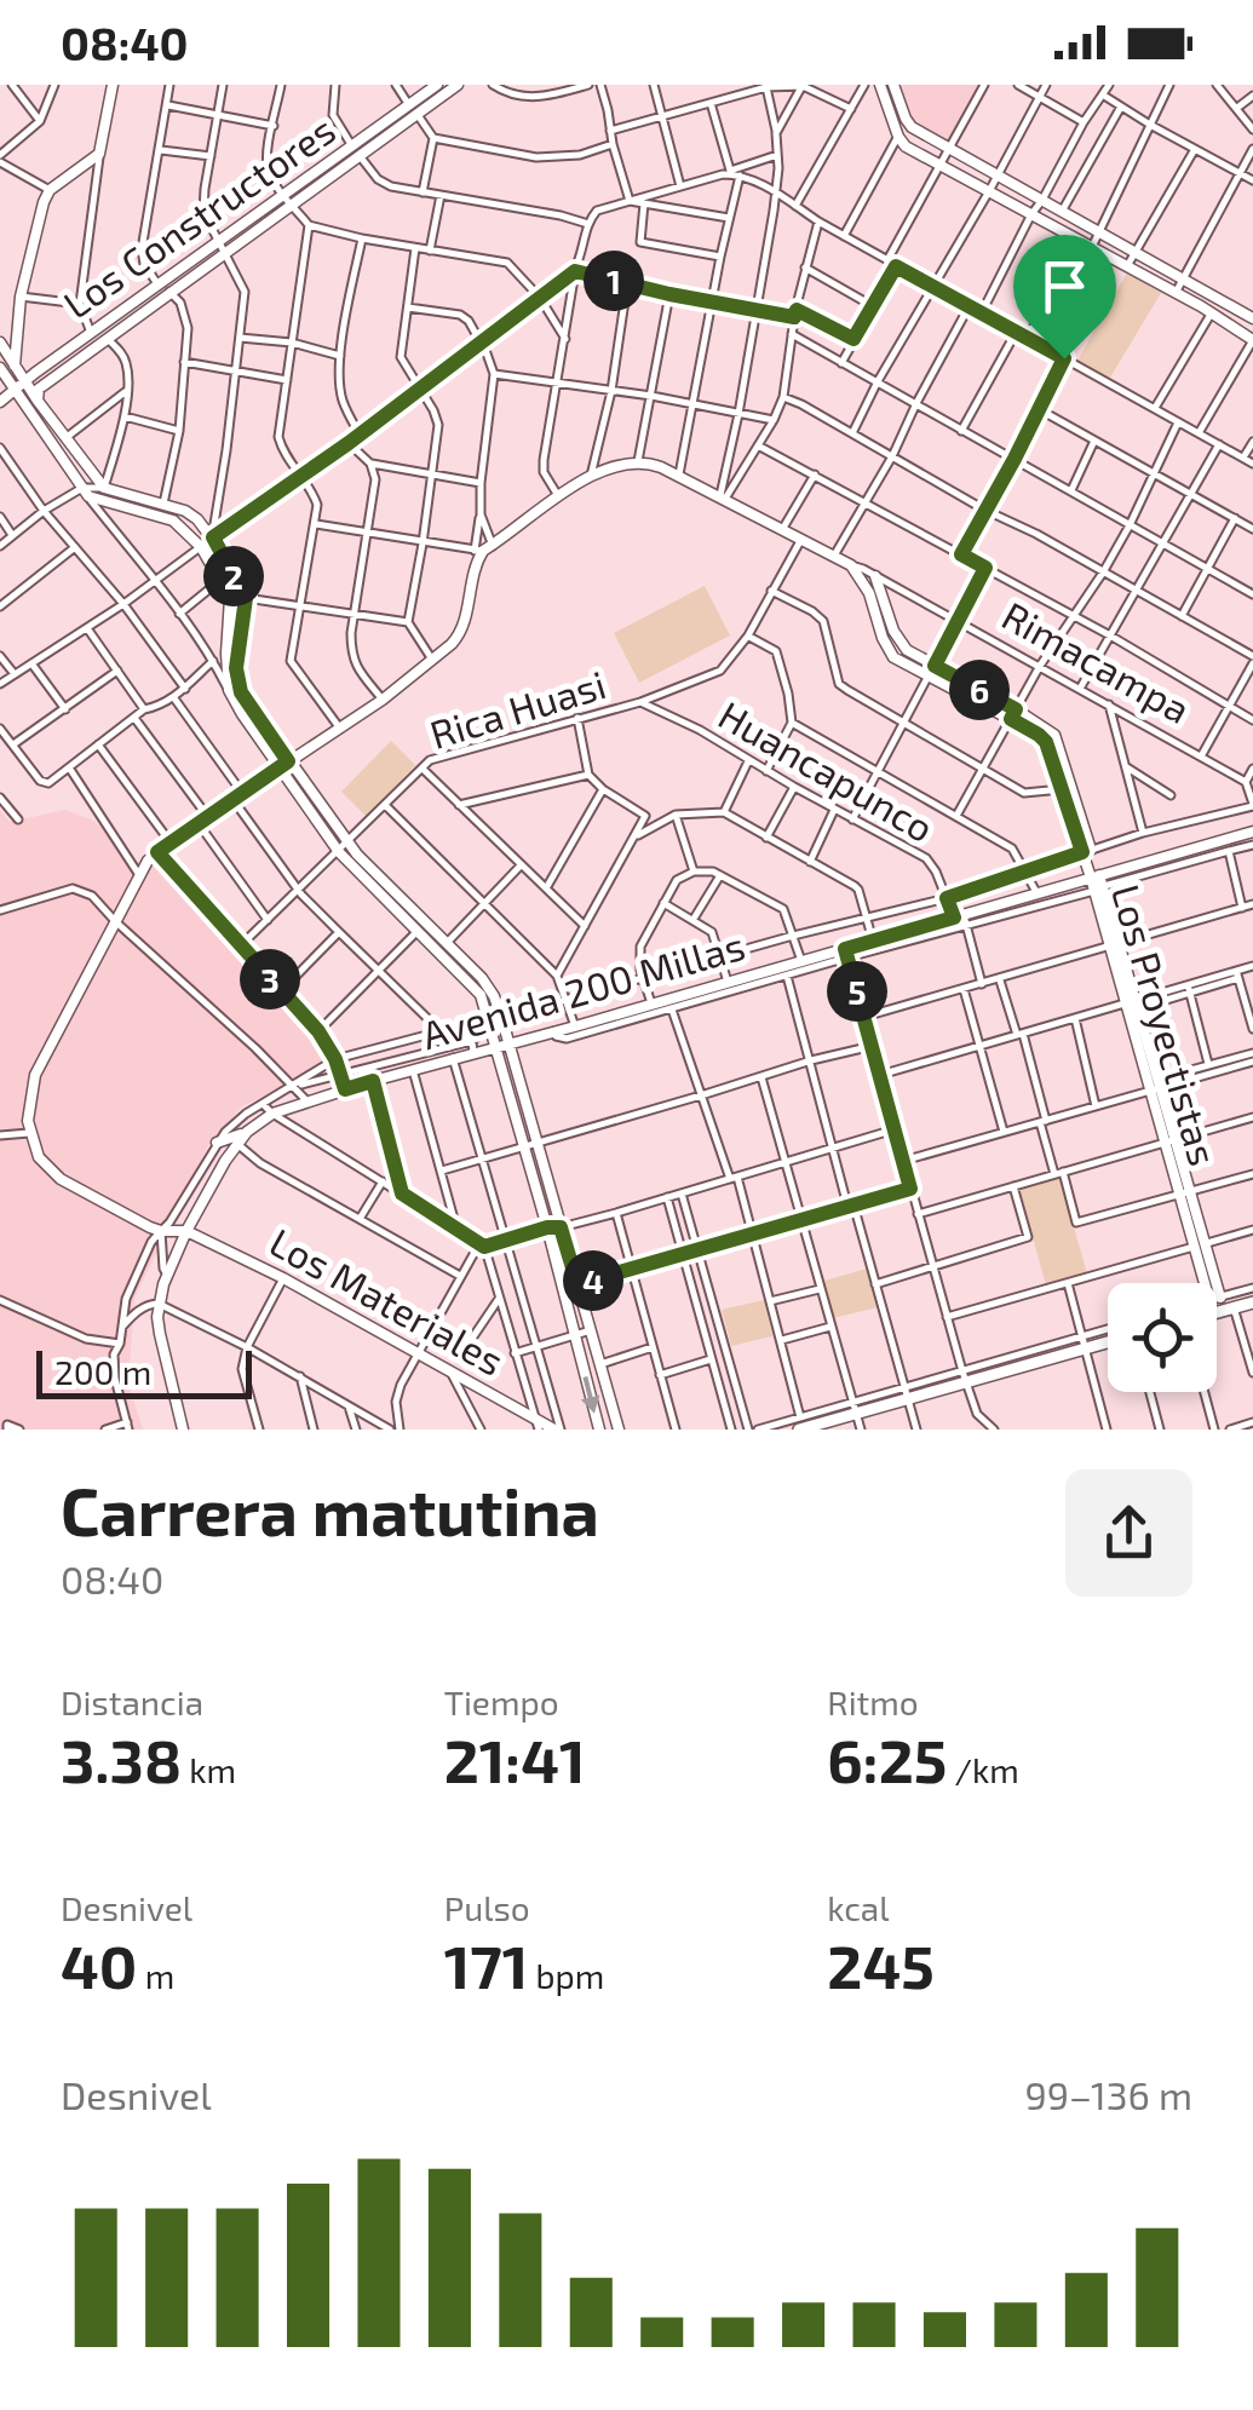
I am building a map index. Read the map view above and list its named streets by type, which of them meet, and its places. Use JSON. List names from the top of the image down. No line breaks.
{"streets":{"main road":["Los Constructores","Avenida 200 Millas","Los Proyectistas","Los Materiales"],"street":["Rimacampa","Rica Huasi","Huancapunco"]},"crossings":[["Rimacampa","Los Proyectistas"],["Rica Huasi","Huancapunco"],["Huancapunco","Avenida 200 Millas"],["Avenida 200 Millas","Los Proyectistas"],["Avenida 200 Millas","Los Materiales"]],"scale_bar":"200 m","page":{"status":"08:40","pins":["1","2","6","3","5","4"],"scale":"200 m","heading":["Carrera matutina","08:40"],"stats":[["Distancia","3.38 km"],["Tiempo","21:41"],["Ritmo","6:25 /km"],["Desnivel","40 m"],["Pulso","171 bpm"],["kcal","245"]],"chart":["Desnivel","99–136 m"]}}
